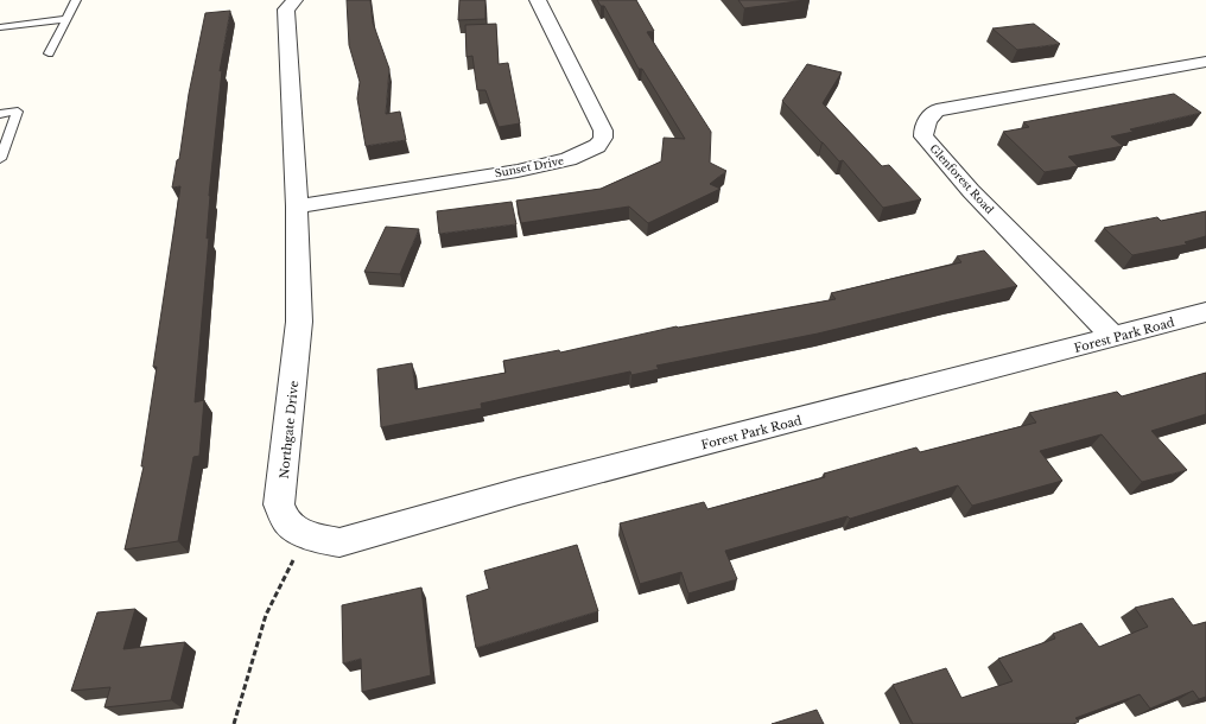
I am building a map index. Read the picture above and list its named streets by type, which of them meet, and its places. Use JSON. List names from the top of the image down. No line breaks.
{"streets":{"street":["Sunset Drive","Glenforest Road","Forest Park Road","Northgate Drive"]},"crossings":[["Sunset Drive","Northgate Drive"],["Glenforest Road","Forest Park Road"],["Forest Park Road","Northgate Drive"]]}
